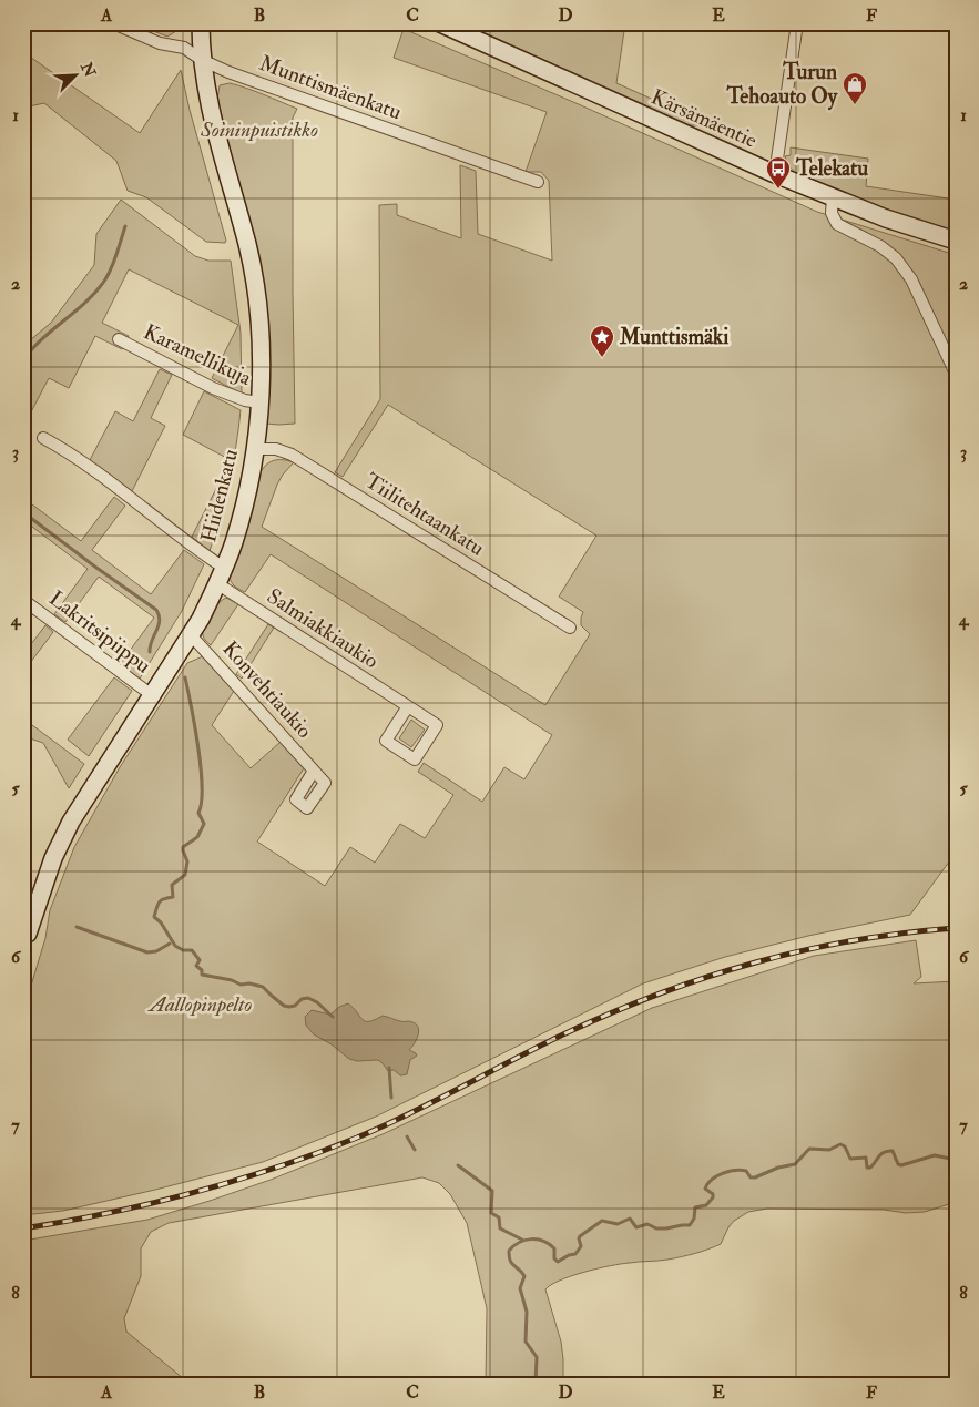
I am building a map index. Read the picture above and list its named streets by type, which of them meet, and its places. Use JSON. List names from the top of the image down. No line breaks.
{"streets":{"street":["Munttismäenkatu","Kärsämäentie","Karamellikuja","Hiidenkatu","Tiilitehtaankatu","Salmiakkiaukio","Lakritsipiippu","Konvehtiaukio"]},"crossings":[["Munttismäenkatu","Hiidenkatu"],["Karamellikuja","Hiidenkatu"],["Hiidenkatu","Tiilitehtaankatu"],["Hiidenkatu","Salmiakkiaukio"],["Hiidenkatu","Lakritsipiippu"],["Hiidenkatu","Konvehtiaukio"]],"parks":["Soininpuistikko","Aallopinpelto"],"places":{"shop":["Turun Tehoauto Oy"],"bus stop":["Telekatu"],"place":["Munttismäki"]},"north":"top right","grid":{"columns":["A","B","C","D","E","F"],"rows":["1","2","3","4","5","6","7","8"]}}
